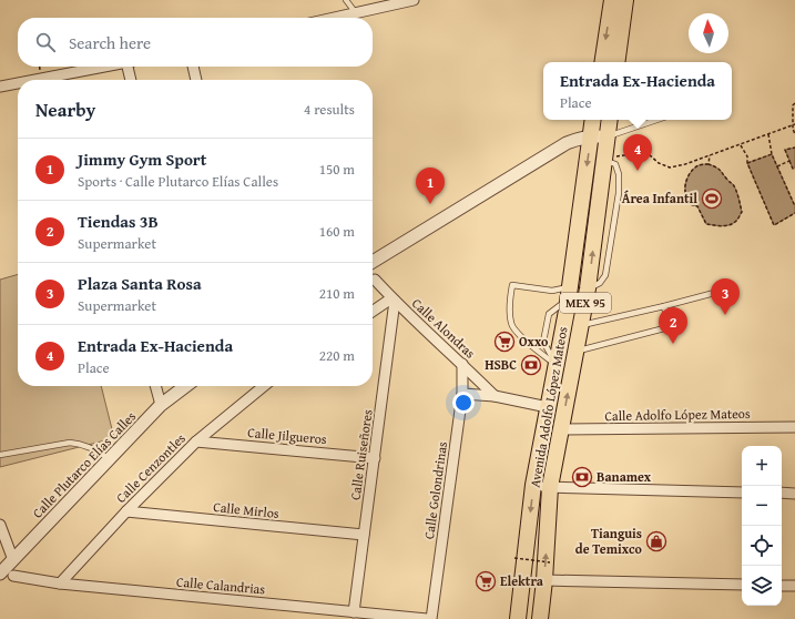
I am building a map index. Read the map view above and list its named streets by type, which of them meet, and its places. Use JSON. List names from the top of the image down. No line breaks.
{"streets":{"main road":["MEX 95","Avenida Adolfo López Mateos"],"street":["Calle Alondras","Calle Adolfo López Mateos","Calle Jilgueros","Calle Ruiseñores","Calle Plutarco Elías Calles","Calle Cenzontles","Calle Golondrinas","Calle Mirlos","Calle Calandrias"]},"crossings":[["Calle Alondras","Calle Ruiseñores"],["Calle Alondras","Calle Golondrinas"],["Avenida Adolfo López Mateos","Calle Adolfo López Mateos"],["Calle Jilgueros","Calle Ruiseñores"],["Calle Jilgueros","Calle Cenzontles"],["Calle Ruiseñores","Calle Mirlos"],["Calle Ruiseñores","Calle Calandrias"],["Calle Cenzontles","Calle Mirlos"],["Calle Cenzontles","Calle Calandrias"]],"places":{"sports":["Área Infantil"],"supermarket":["Oxxo","Elektra"],"bank":["HSBC","Banamex"],"shop":["Tianguis de Temixco"]},"north":"top","page":{"search":"Search here","popup":["Entrada Ex-Hacienda","Place"],"heading":["Nearby","4 results"],"pins":["4","1","3","2"],"list":[{"mark":"1","name":"Jimmy Gym Sport","note":"Sports · Calle Plutarco Elías Calles","value":"150 m"},{"mark":"2","name":"Tiendas 3B","note":"Supermarket","value":"160 m"},{"mark":"3","name":"Plaza Santa Rosa","note":"Supermarket","value":"210 m"},{"mark":"4","name":"Entrada Ex-Hacienda","note":"Place","value":"220 m"}],"map_buttons":["+","−"]}}
